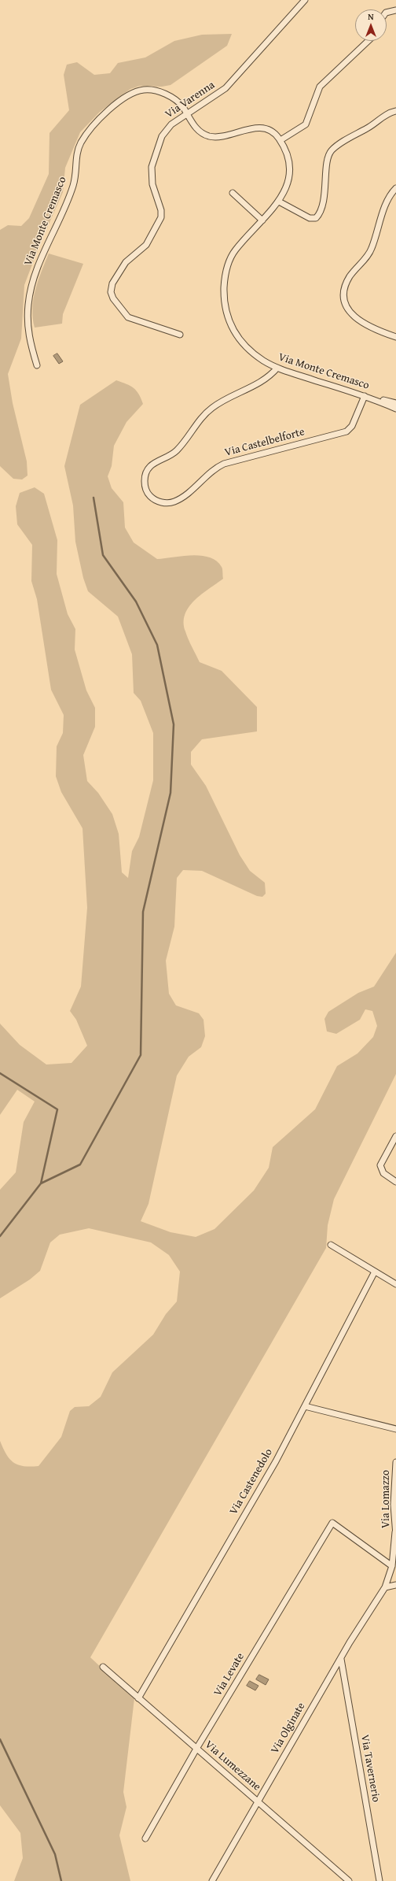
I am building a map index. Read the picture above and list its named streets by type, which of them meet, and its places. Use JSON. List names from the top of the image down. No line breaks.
{"streets":{"street":["Via Varenna","Via Monte Cremasco","Via Castelbelforte","Via Castenedolo","Via Lomazzo","Via Levate","Via Olginate","Via Lumezzane","Via Tavernerio"]},"crossings":[["Via Varenna","Via Monte Cremasco"],["Via Monte Cremasco","Via Castelbelforte"],["Via Castenedolo","Via Lumezzane"],["Via Lomazzo","Via Olginate"],["Via Levate","Via Olginate"],["Via Levate","Via Lumezzane"],["Via Olginate","Via Lumezzane"],["Via Olginate","Via Tavernerio"]],"north":"top"}
